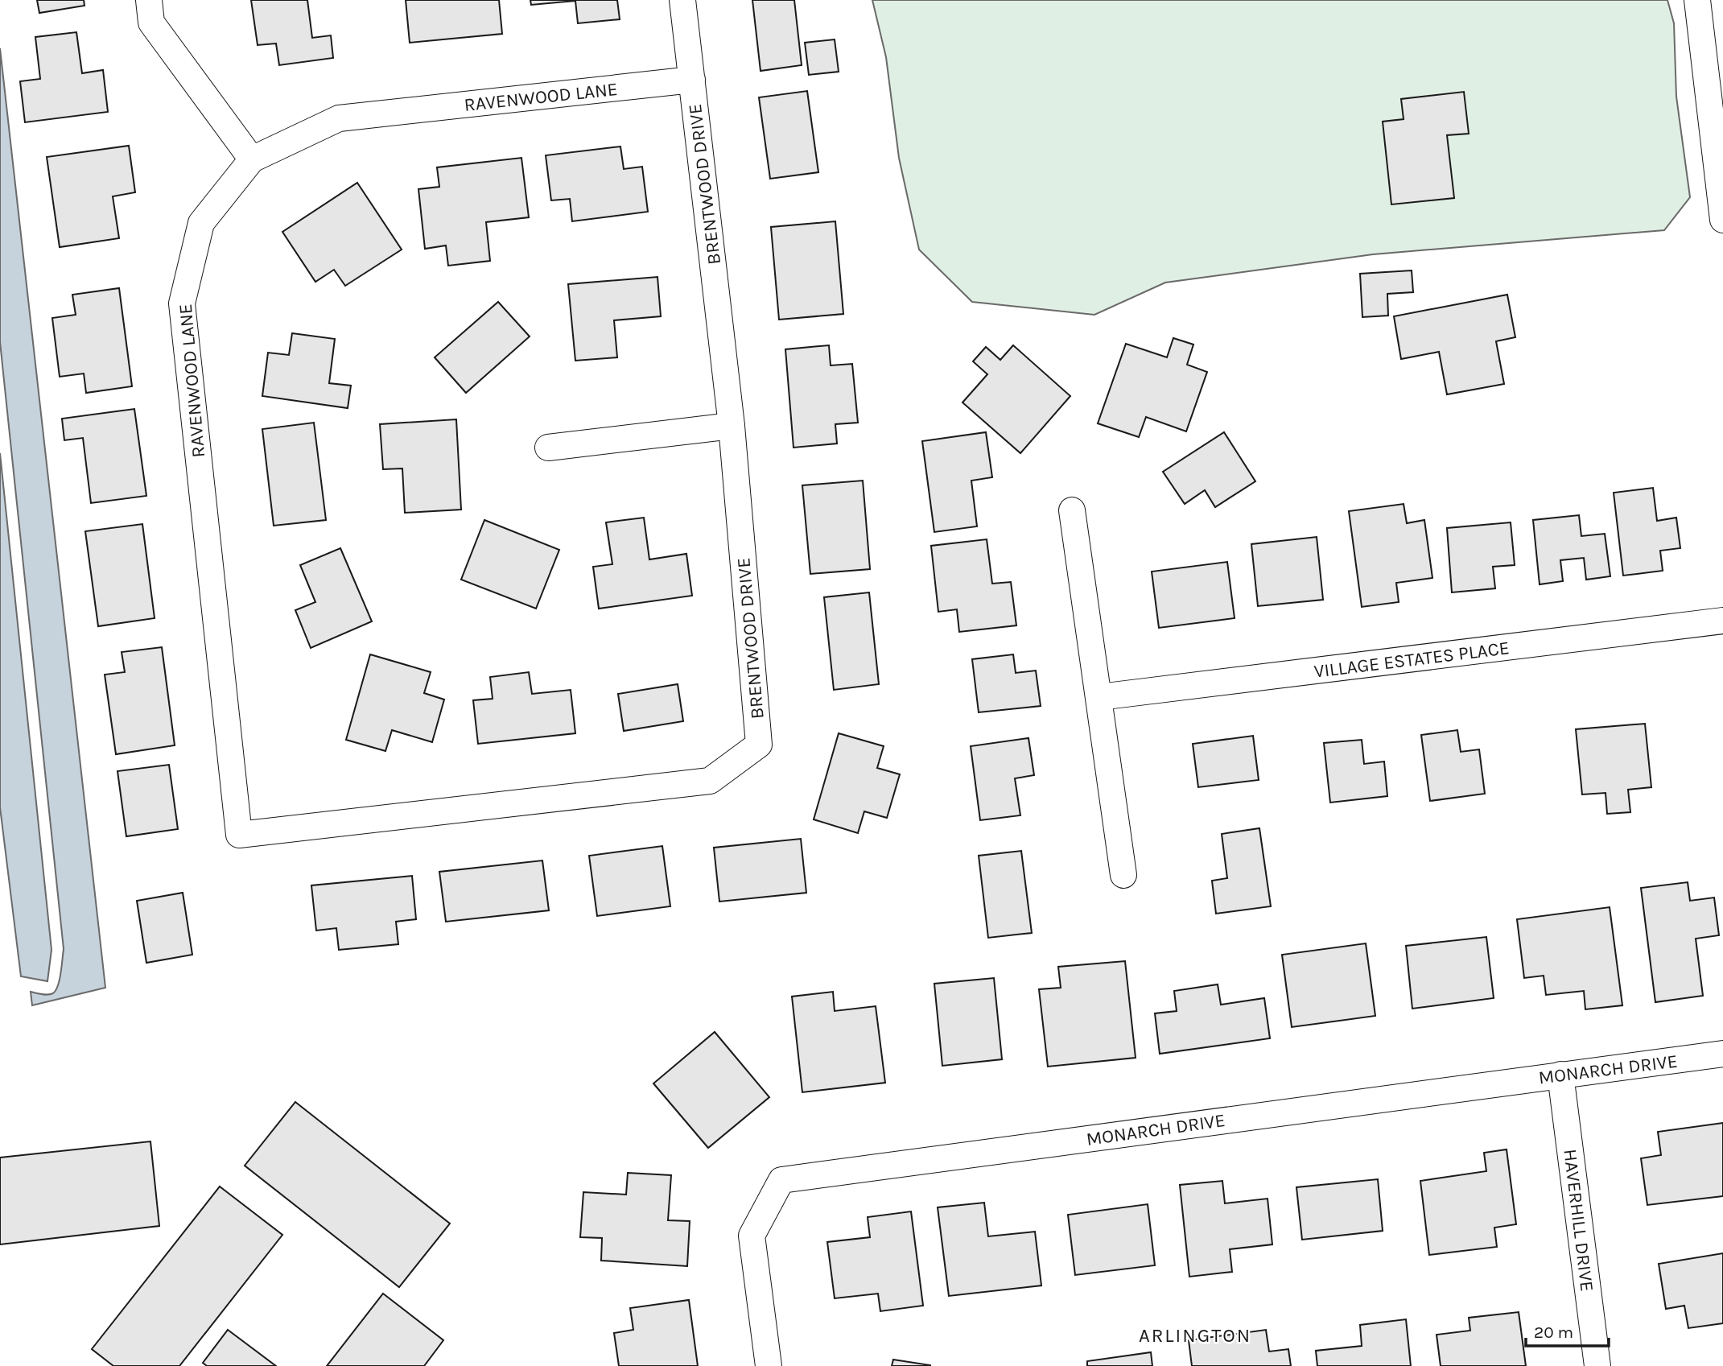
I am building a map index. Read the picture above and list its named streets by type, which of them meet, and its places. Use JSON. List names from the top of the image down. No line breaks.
{"streets":{"street":["RAVENWOOD LANE","BRENTWOOD DRIVE","VILLAGE ESTATES PLACE","MONARCH DRIVE","HAVERHILL DRIVE"]},"crossings":[["RAVENWOOD LANE","BRENTWOOD DRIVE"],["MONARCH DRIVE","HAVERHILL DRIVE"]],"districts":["ARLINGTON"],"scale_bar":"20 m"}
